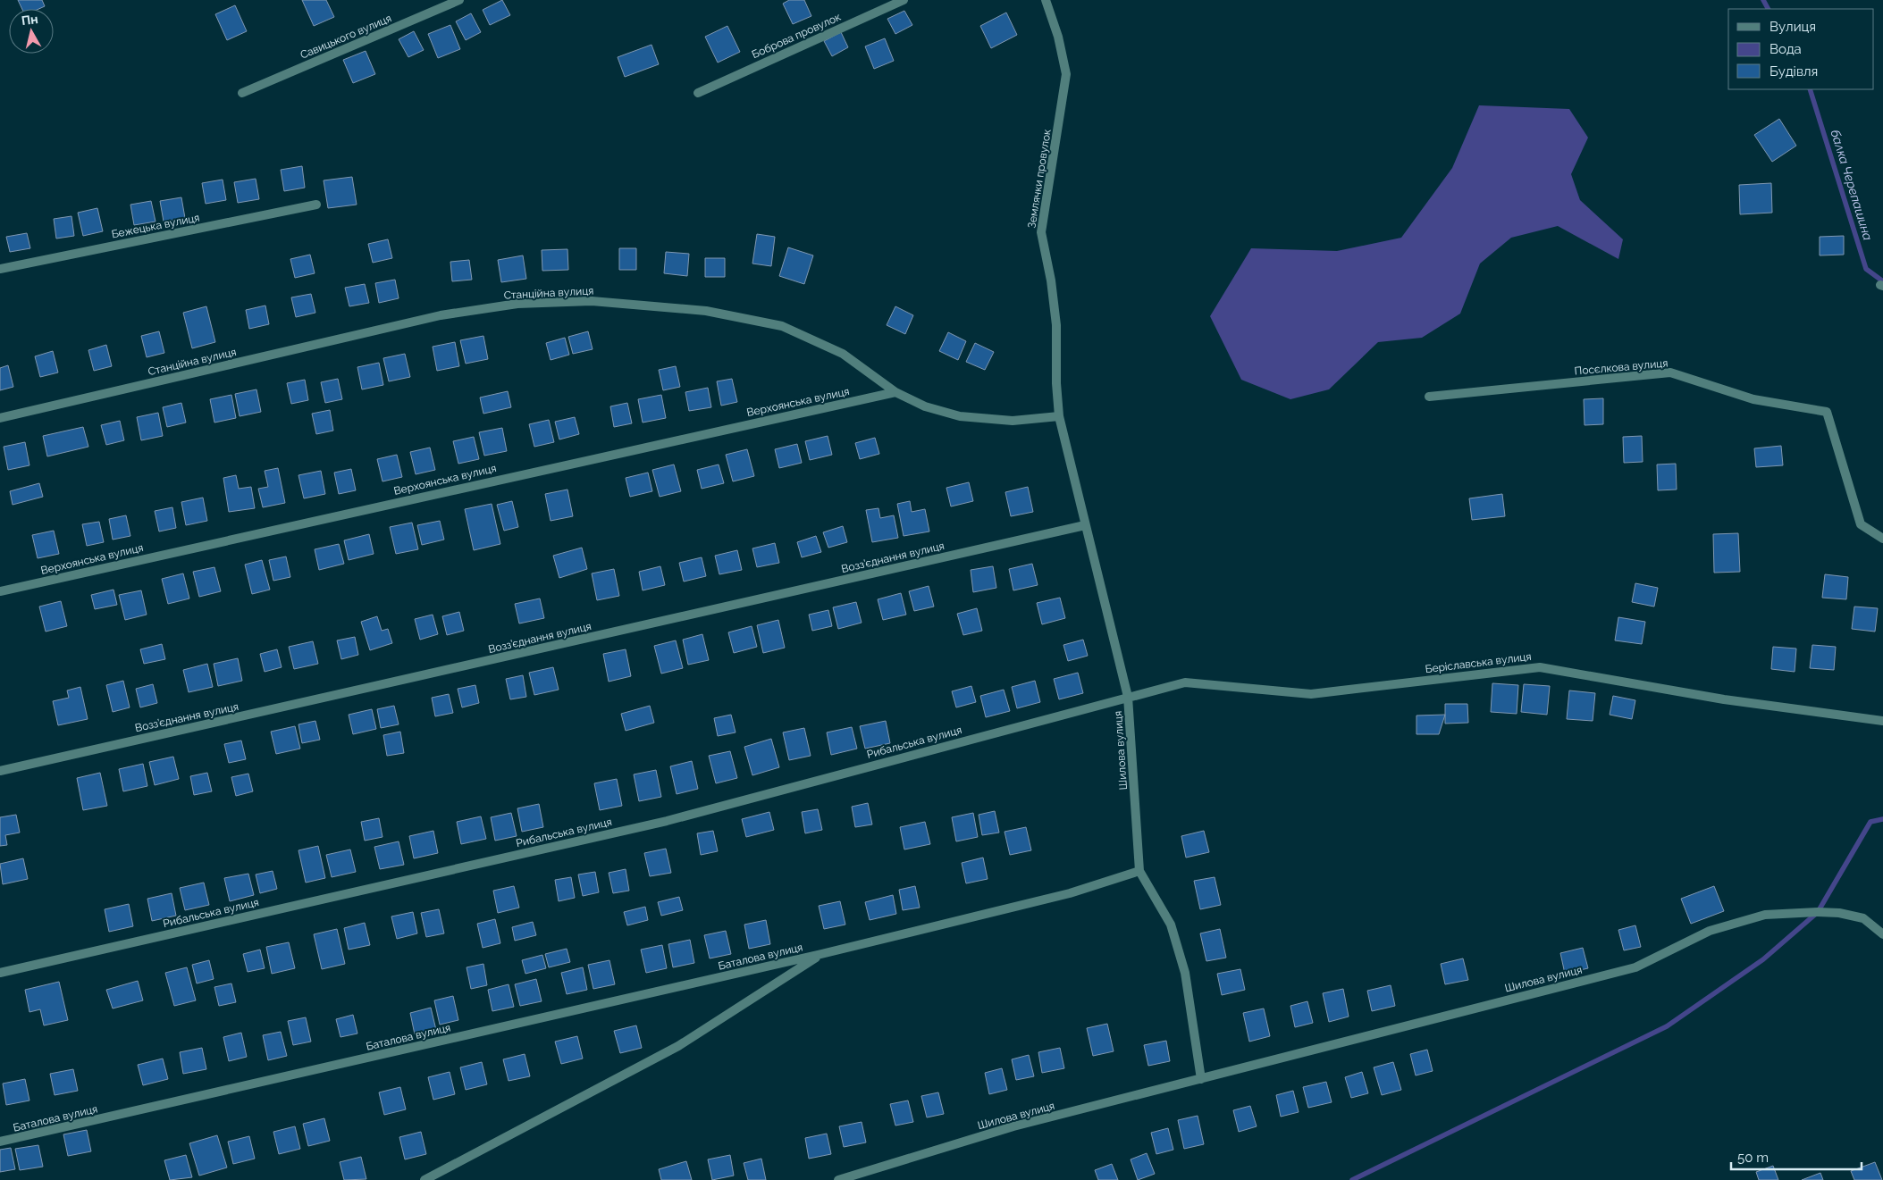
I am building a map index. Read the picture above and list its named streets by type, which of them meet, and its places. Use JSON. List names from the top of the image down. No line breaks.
{"streets":{"street":["Боброва провулок","Савицького вулиця","Землячки провулок","Бежецька вулиця","Станційна вулиця","Посєлкова вулиця","Верхоянська вулиця","Возз’єднання вулиця","Беріславська вулиця","Рибальська вулиця","Шилова вулиця","Баталова вулиця"]},"crossings":[["Землячки провулок","Станційна вулиця"],["Землячки провулок","Шилова вулиця"],["Станційна вулиця","Верхоянська вулиця"],["Станційна вулиця","Шилова вулиця"],["Возз’єднання вулиця","Шилова вулиця"],["Беріславська вулиця","Рибальська вулиця"],["Беріславська вулиця","Шилова вулиця"],["Рибальська вулиця","Шилова вулиця"],["Шилова вулиця","Баталова вулиця"]],"water":["балка Черепашина"],"legend":["Вулиця","Вода","Будівля"],"scale_bar":"50 m","north":"top"}
